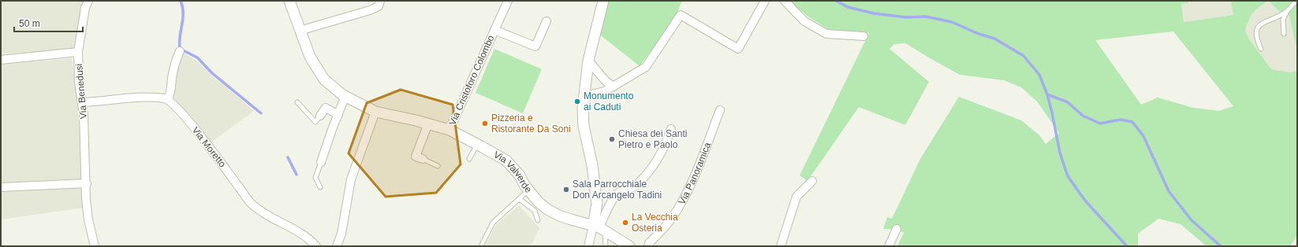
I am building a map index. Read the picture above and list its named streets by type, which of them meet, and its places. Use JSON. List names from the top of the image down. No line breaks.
{"streets":{"street":["Via Cristoforo Colombo","Via Benedusi","Via Moretto","Via Valverde","Via Panoramica"]},"crossings":[["Via Cristoforo Colombo","Via Valverde"]],"places":["Monumento ai Caduti","Pizzeria e Ristorante Da Soni","Chiesa dei Santi Pietro e Paolo","Sala Parrocchiale Don Arcangelo Tadini","La Vecchia Osteria"],"scale_bar":"50 m"}
